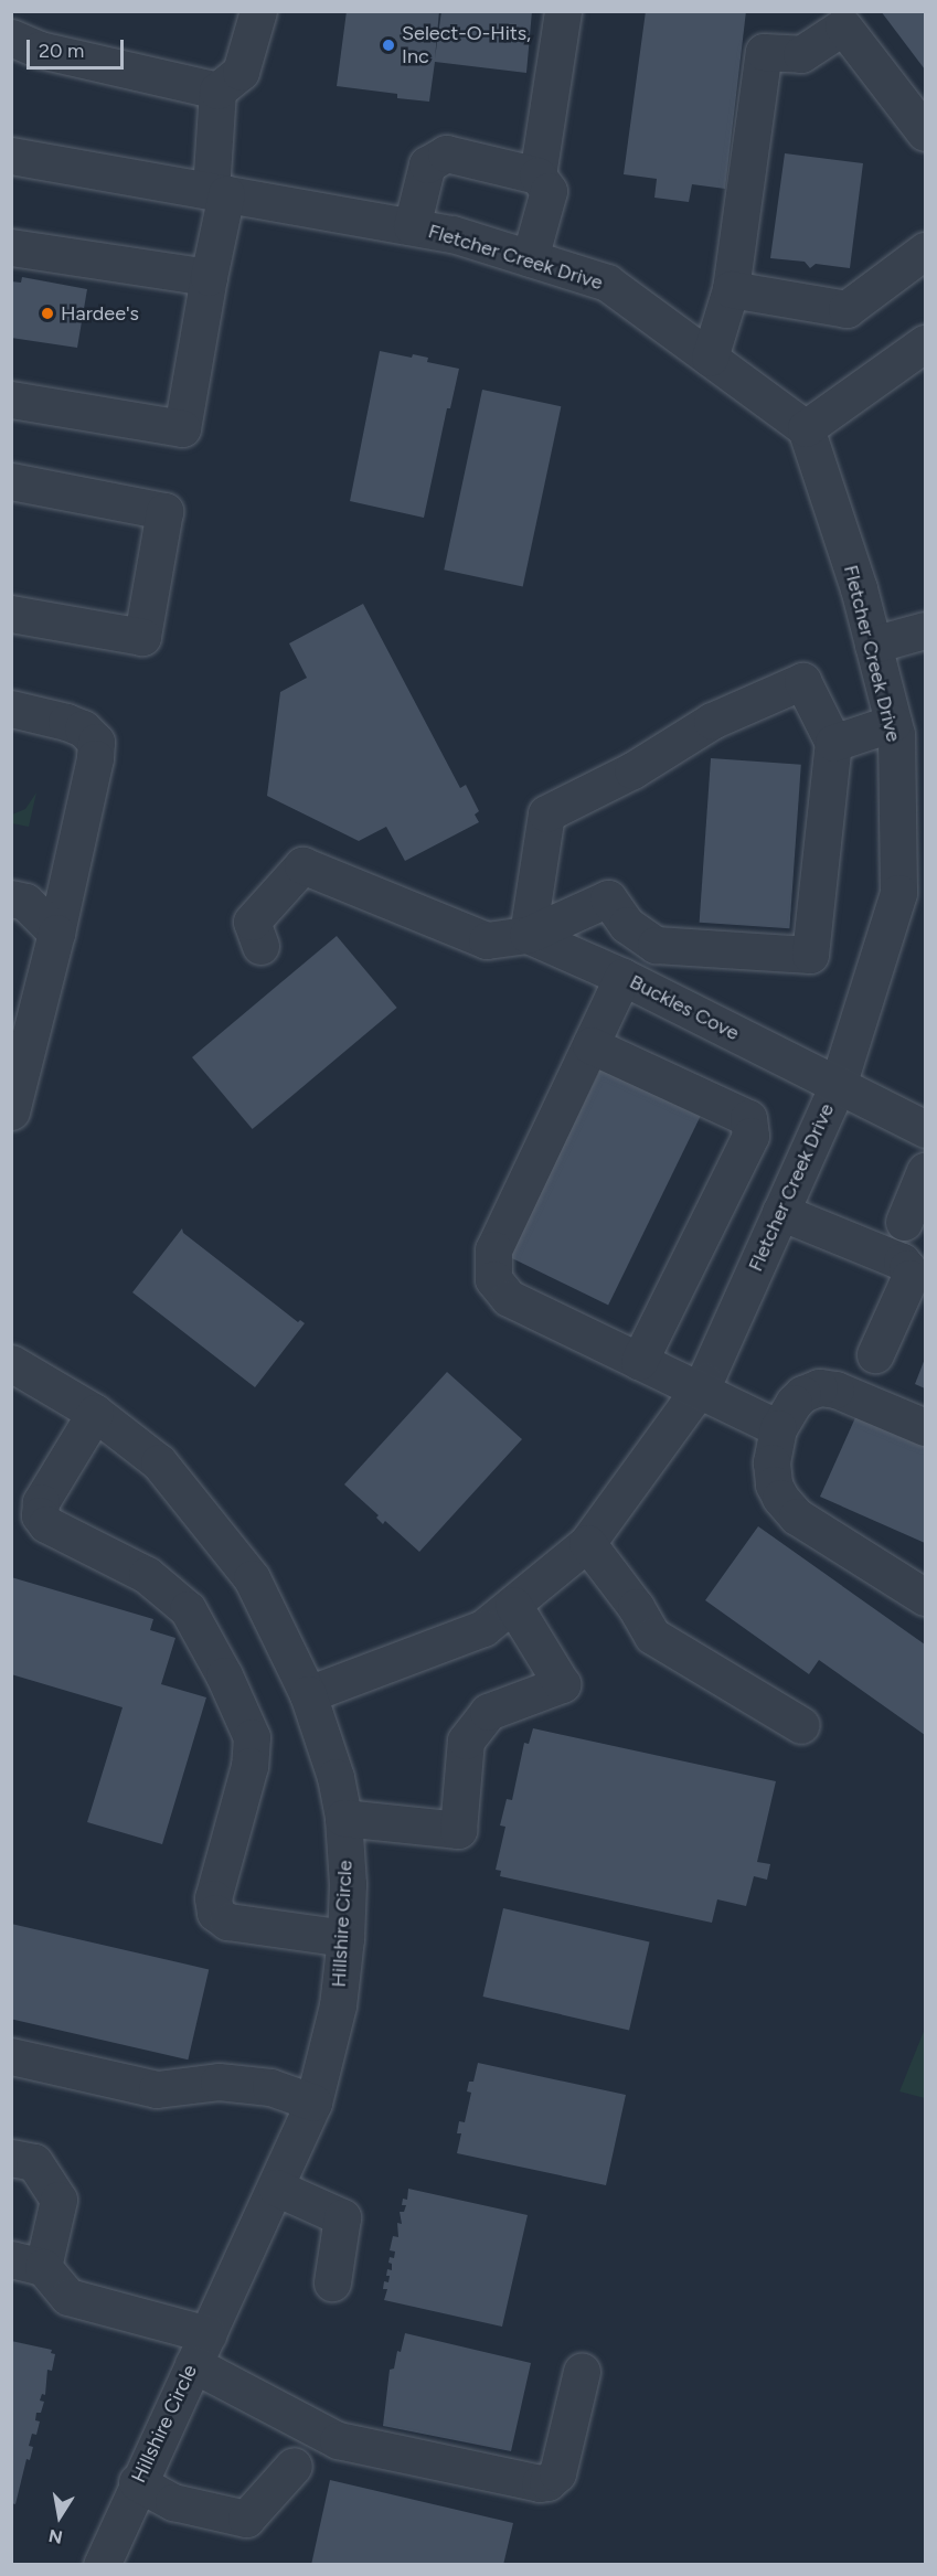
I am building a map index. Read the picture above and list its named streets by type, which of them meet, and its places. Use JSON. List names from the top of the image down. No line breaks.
{"streets":{"street":["Fletcher Creek Drive","Buckles Cove","Hillshire Circle"]},"crossings":[["Fletcher Creek Drive","Buckles Cove"],["Fletcher Creek Drive","Hillshire Circle"]],"places":["Select-O-Hits, Inc","Hardee's"],"scale_bar":"20 m","north":"bottom"}
